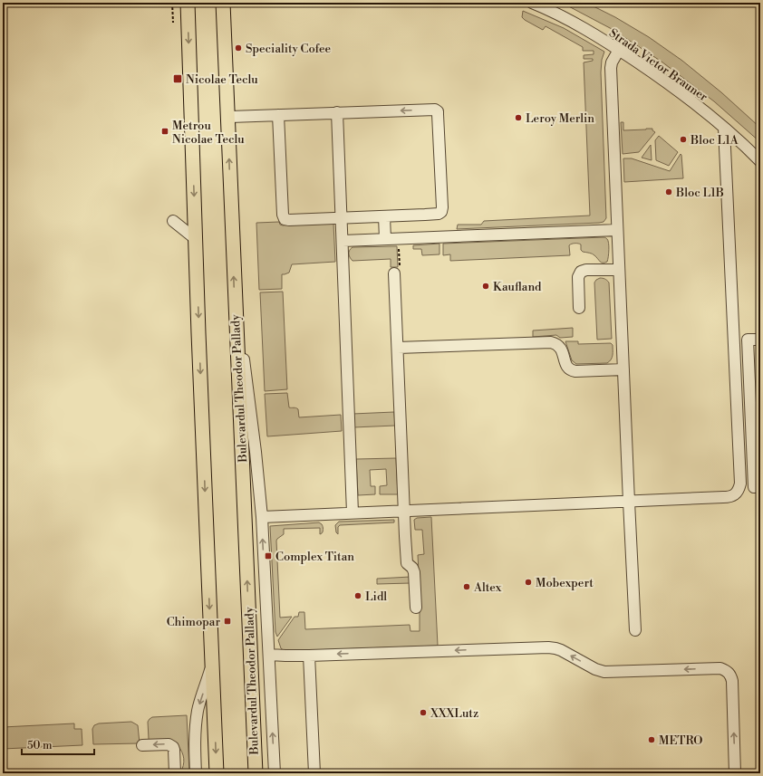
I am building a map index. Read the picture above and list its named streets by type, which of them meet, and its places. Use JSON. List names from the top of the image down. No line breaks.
{"streets":{"main road":["Bulevardul Theodor Pallady"],"street":["Strada Victor Brauner"]},"places":{"other":["Speciality Cofee","Leroy Merlin","Bloc L1A","Bloc L1B","Kaufland","Mobexpert","Altex","Lidl","XXXLutz","METRO"],"transit":["Nicolae Teclu","Metrou Nicolae Teclu","Complex Titan","Chimopar"]},"scale_bar":"50 m"}
